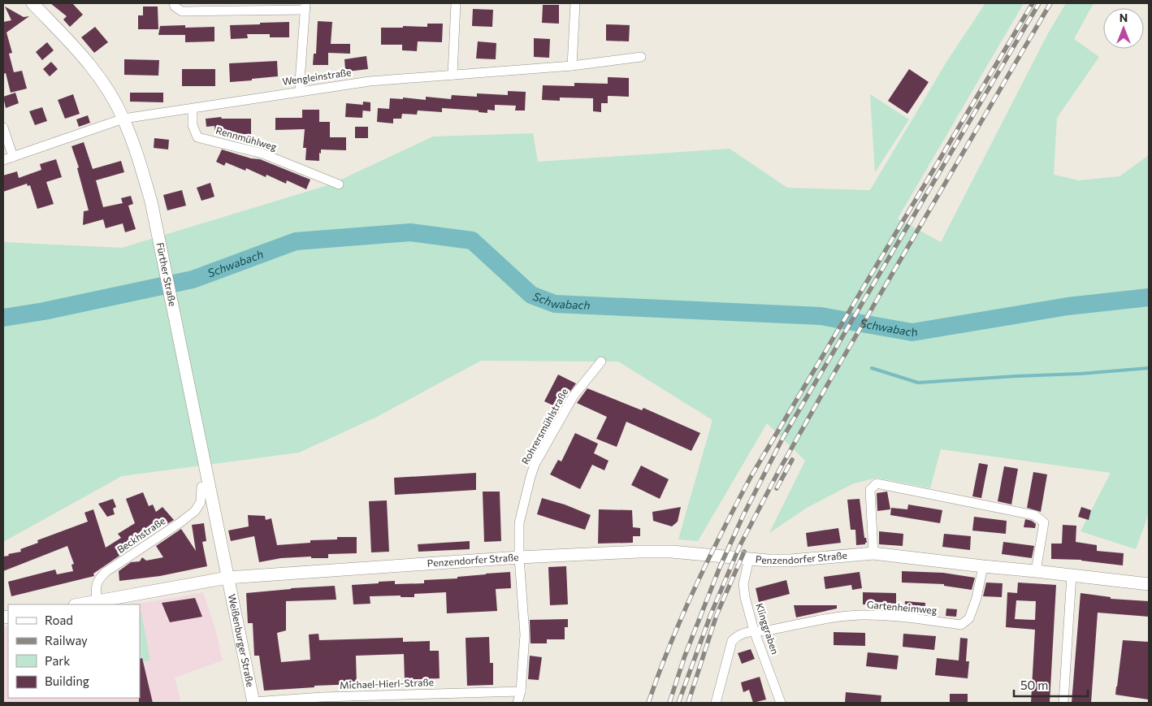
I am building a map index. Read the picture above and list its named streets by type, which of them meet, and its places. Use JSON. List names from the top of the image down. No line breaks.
{"streets":{"main road":["Fürther Straße","Penzendorfer Straße","Weißenburger Straße"],"street":["Wengleinstraße","Rennmühlweg","Rohrersmühlstraße","Beckhstraße","Gartenheimweg","Klinggraben","Michael-Hierl-Straße"]},"crossings":[["Wengleinstraße","Rennmühlweg"],["Wengleinstraße","Fürther Straße"],["Fürther Straße","Penzendorfer Straße"],["Fürther Straße","Weißenburger Straße"],["Rohrersmühlstraße","Penzendorfer Straße"],["Rohrersmühlstraße","Michael-Hierl-Straße"],["Beckhstraße","Penzendorfer Straße"],["Penzendorfer Straße","Gartenheimweg"],["Penzendorfer Straße","Klinggraben"],["Penzendorfer Straße","Weißenburger Straße"],["Gartenheimweg","Klinggraben"],["Weißenburger Straße","Michael-Hierl-Straße"]],"water":["Schwabach"],"legend":["Road","Railway","Park","Building"],"scale_bar":"50 m","north":"top"}
